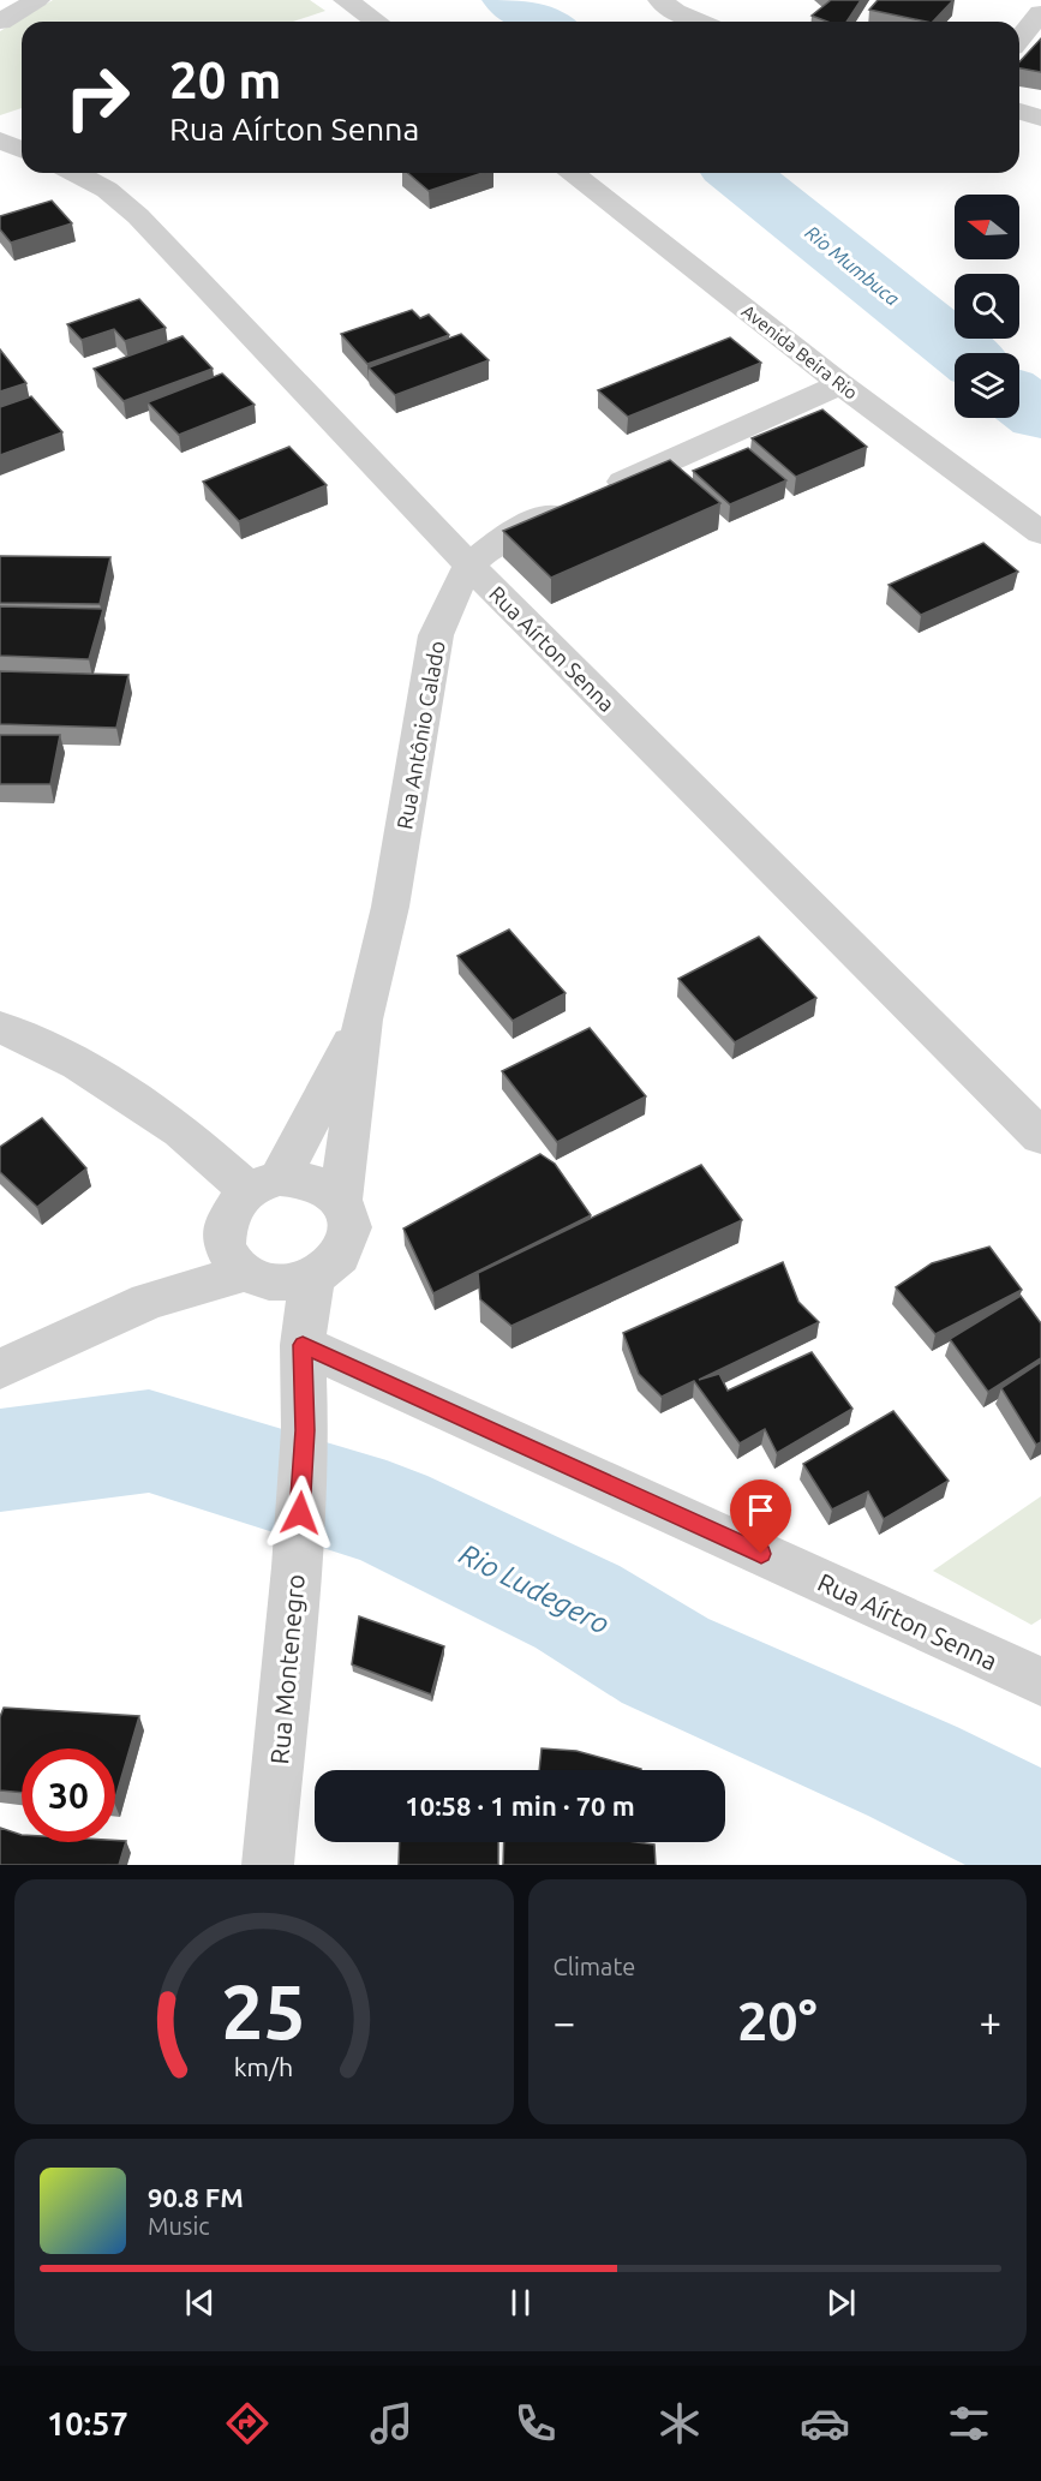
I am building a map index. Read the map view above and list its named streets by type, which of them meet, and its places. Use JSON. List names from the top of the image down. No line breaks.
{"streets":{"street":["Avenida Beira Rio","Rua Aírton Senna","Rua Antônio Calado","Rua Montenegro"]},"crossings":[["Avenida Beira Rio","Rua Antônio Calado"],["Rua Aírton Senna","Rua Antônio Calado"],["Rua Aírton Senna","Rua Montenegro"],["Rua Antônio Calado","Rua Montenegro"]],"water":["Rio Mumbuca","Rio Ludegero"],"north":"left","page":{"turn":["20 m","Rua Aírton Senna"],"limit":"30","trip":"10:58 · 1 min · 70 m","tile":"Climate","heat":["−","20°","+"],"song":["90.8 FM","Music"],"tabs":"10:57","gauge":["25","km/h"]}}
